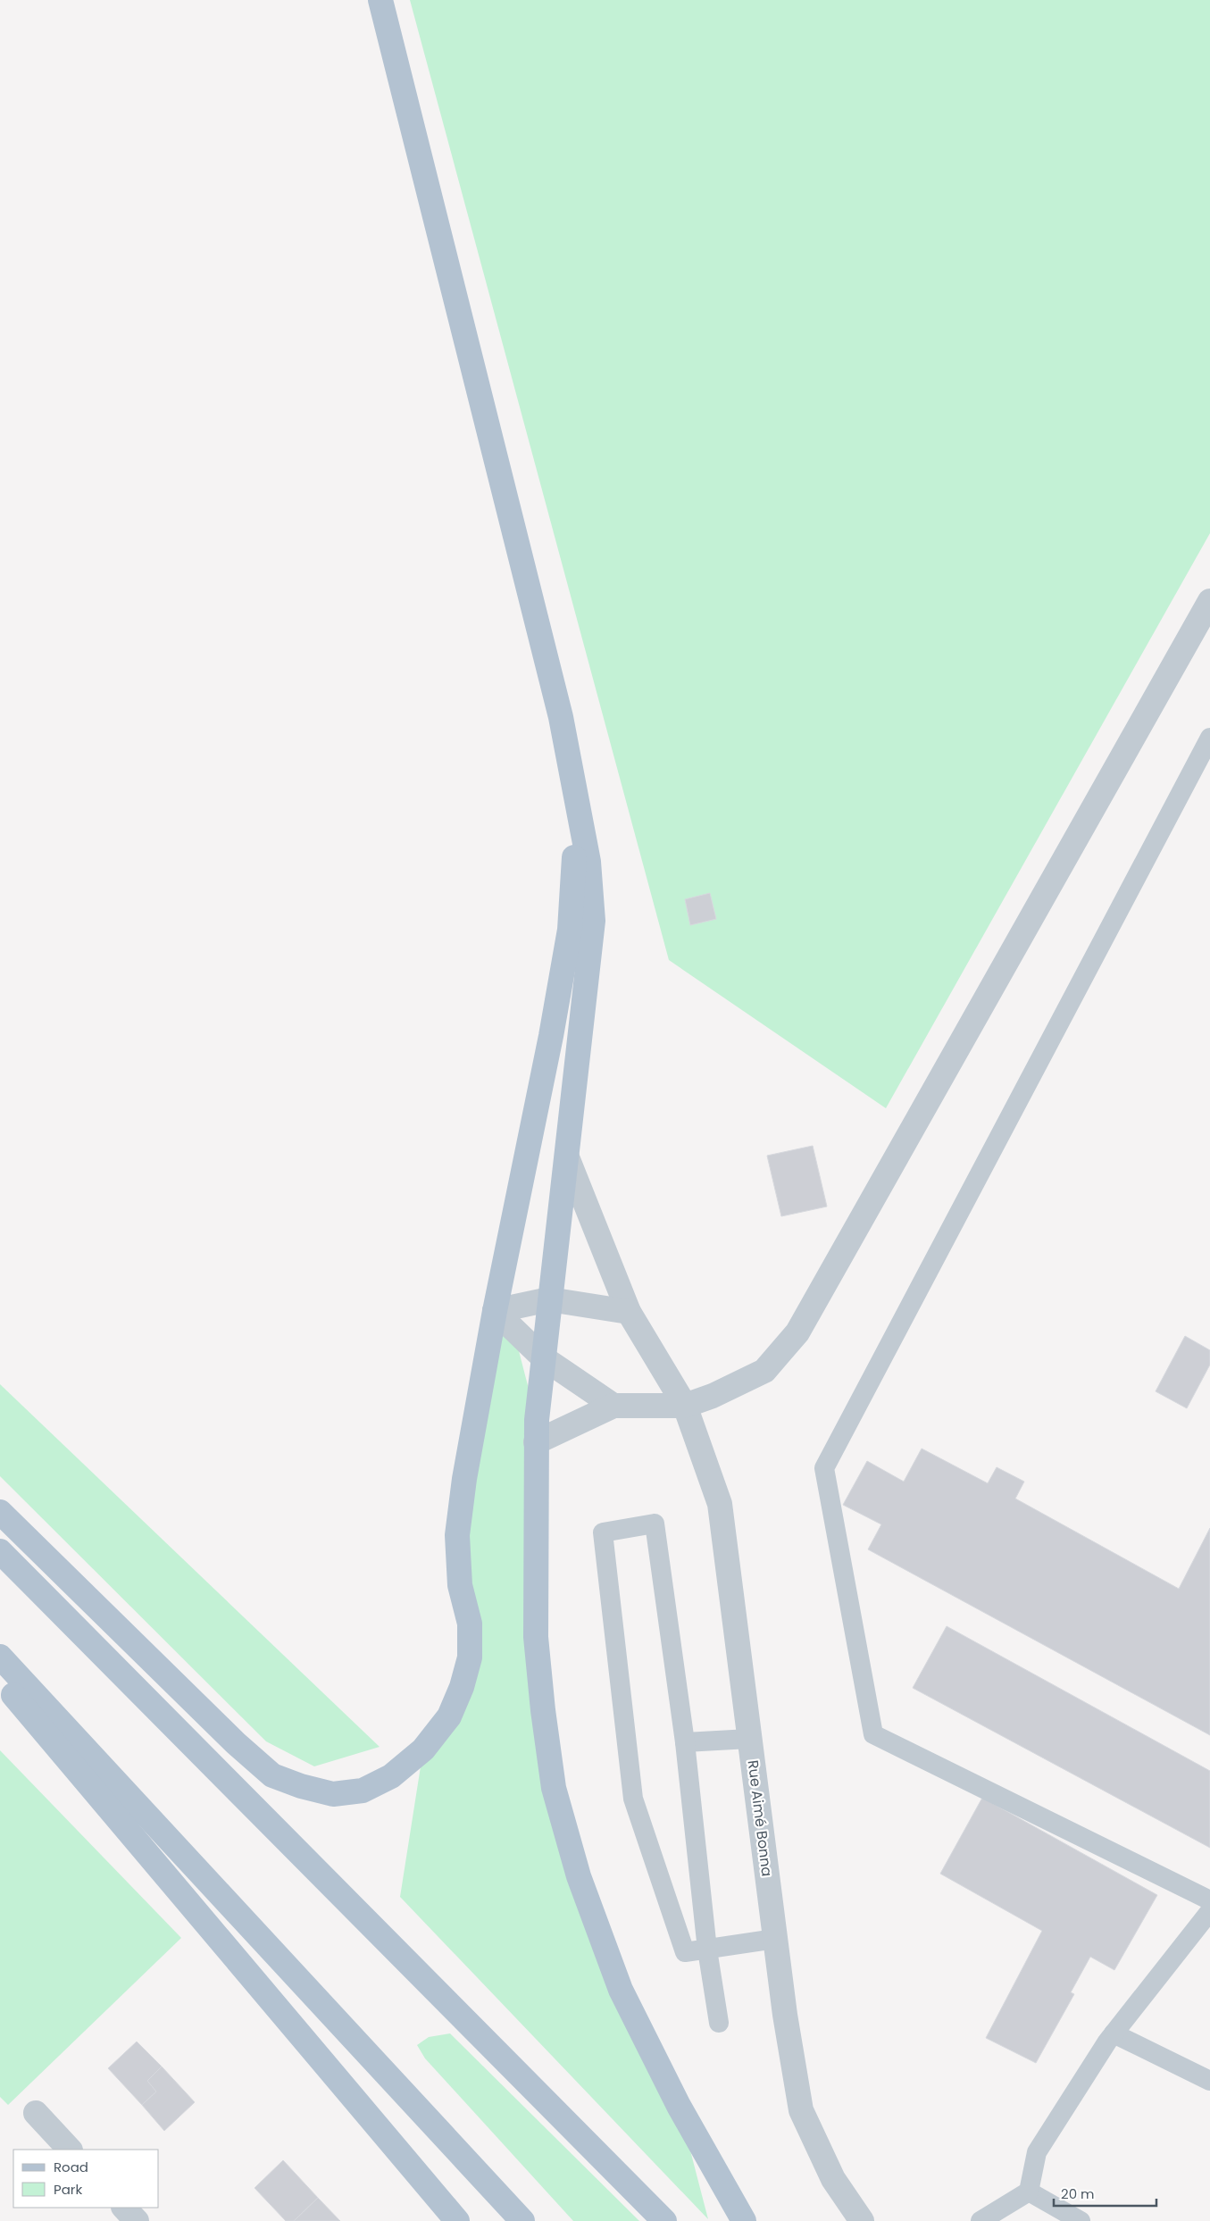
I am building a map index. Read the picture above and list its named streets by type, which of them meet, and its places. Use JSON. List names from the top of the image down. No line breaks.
{"streets":{"street":["Rue Aimé Bonna"]},"legend":["Road","Park"],"scale_bar":"20 m"}
